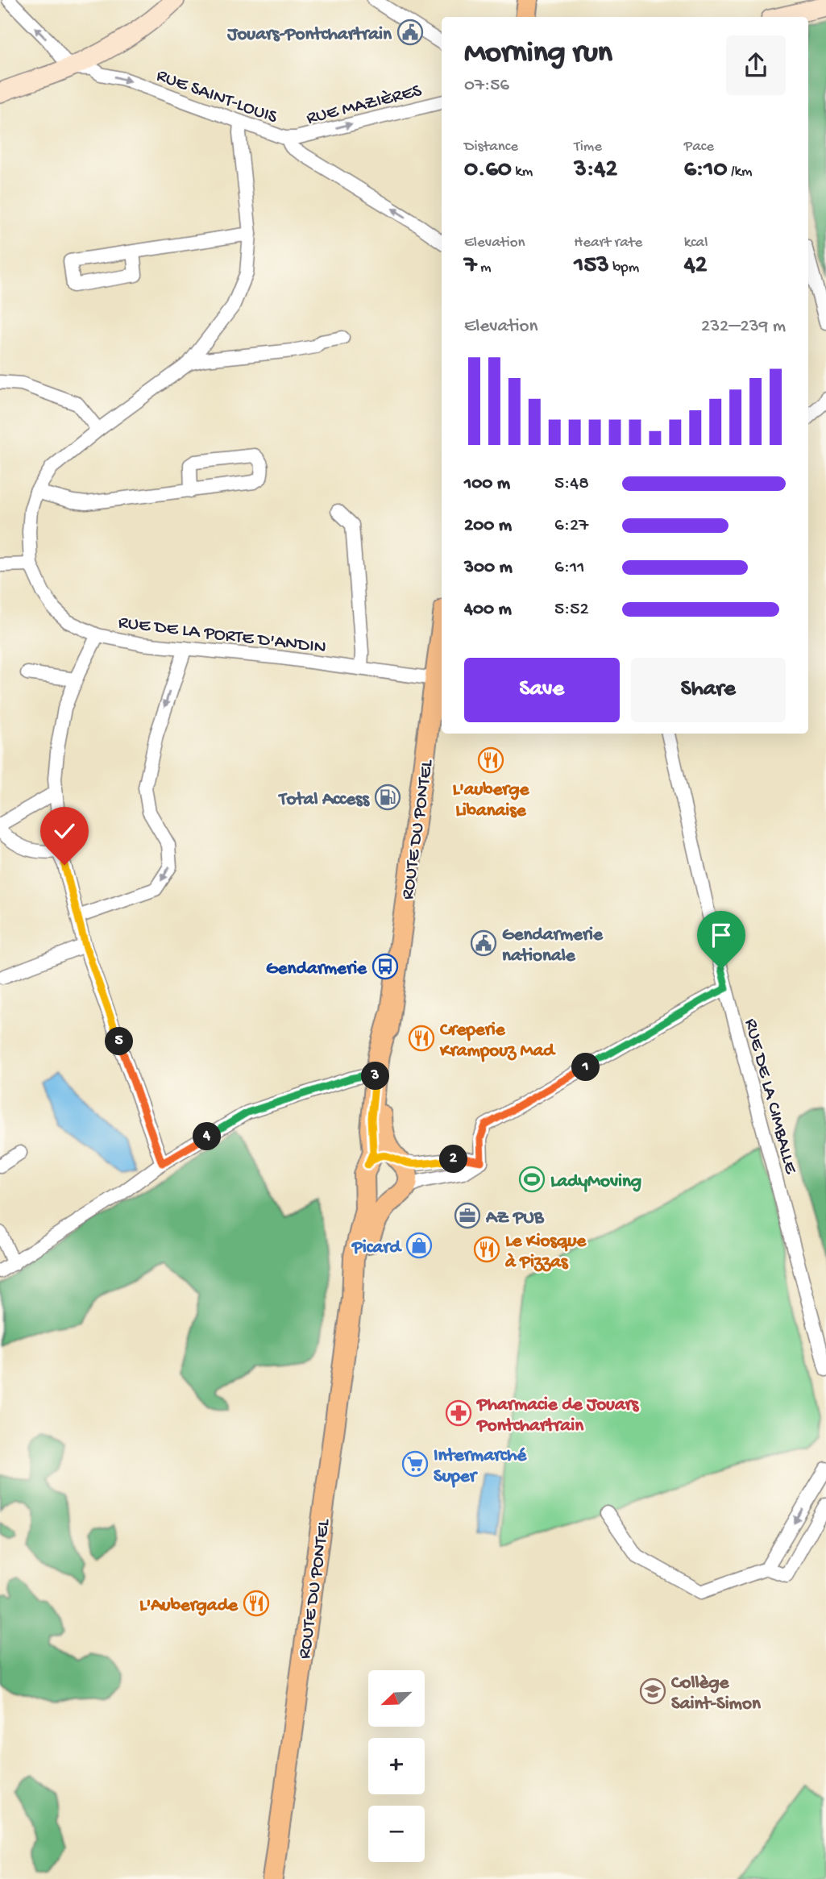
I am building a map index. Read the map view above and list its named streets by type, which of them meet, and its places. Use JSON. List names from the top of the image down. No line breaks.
{"streets":{"main road":["ROUTE DU PONTEL"],"street":["RUE SAINT-LOUIS","RUE MAZIÈRES","RUE DE LA PORTE D'ANDIN","RUE DE LA CIMBALLE"]},"crossings":[["RUE SAINT-LOUIS","RUE MAZIÈRES"],["RUE SAINT-LOUIS","RUE DE LA PORTE D'ANDIN"],["RUE DE LA PORTE D'ANDIN","ROUTE DU PONTEL"]],"one_way":["RUE MAZIÈRES"],"places":{"public building":["Jouars-Pontchartrain","Gendarmerie nationale"],"restaurant":["L'auberge Libanaise","Creperie Krampouz Mad","Le Kiosque à Pizzas","L'Aubergade"],"fuel station":["Total Access"],"bus stop":["Gendarmerie"],"sports":["LadyMoving"],"office":["AZ PUB"],"shop":["Picard"],"pharmacy":["Pharmacie de Jouars Pontchartrain"],"supermarket":["Intermarché Super"],"school or university":["Collège Saint-Simon"]},"north":"bottom left","page":{"heading":["Morning run","07:56"],"stats":[["Distance","0.60 km"],["Time","3:42"],["Pace","6:10 /km"],["Elevation","7 m"],["Heart rate","153 bpm"],["kcal","42"]],"chart":["Elevation","232–239 m"],"list":[{"name":"100 m","note":"5:48"},{"name":"200 m","note":"6:27"},{"name":"300 m","note":"6:11"},{"name":"400 m","note":"5:52"}],"buttons":["Save","Share"],"pins":["5","1","3","4","2"],"map_buttons":["+","−"]}}
